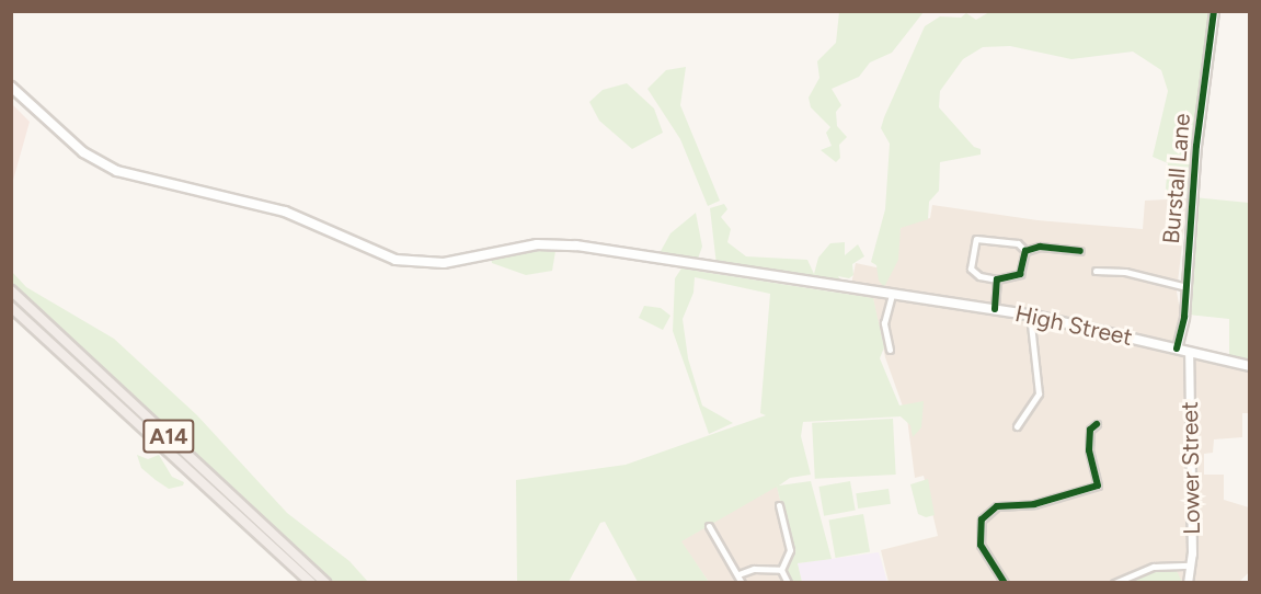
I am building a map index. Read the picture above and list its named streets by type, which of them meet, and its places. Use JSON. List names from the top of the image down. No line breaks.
{"streets":{"highway":["A14"],"main road":["High Street"],"street":["Burstall Lane","Lower Street"]},"crossings":[["Burstall Lane","High Street"],["High Street","Lower Street"]]}
